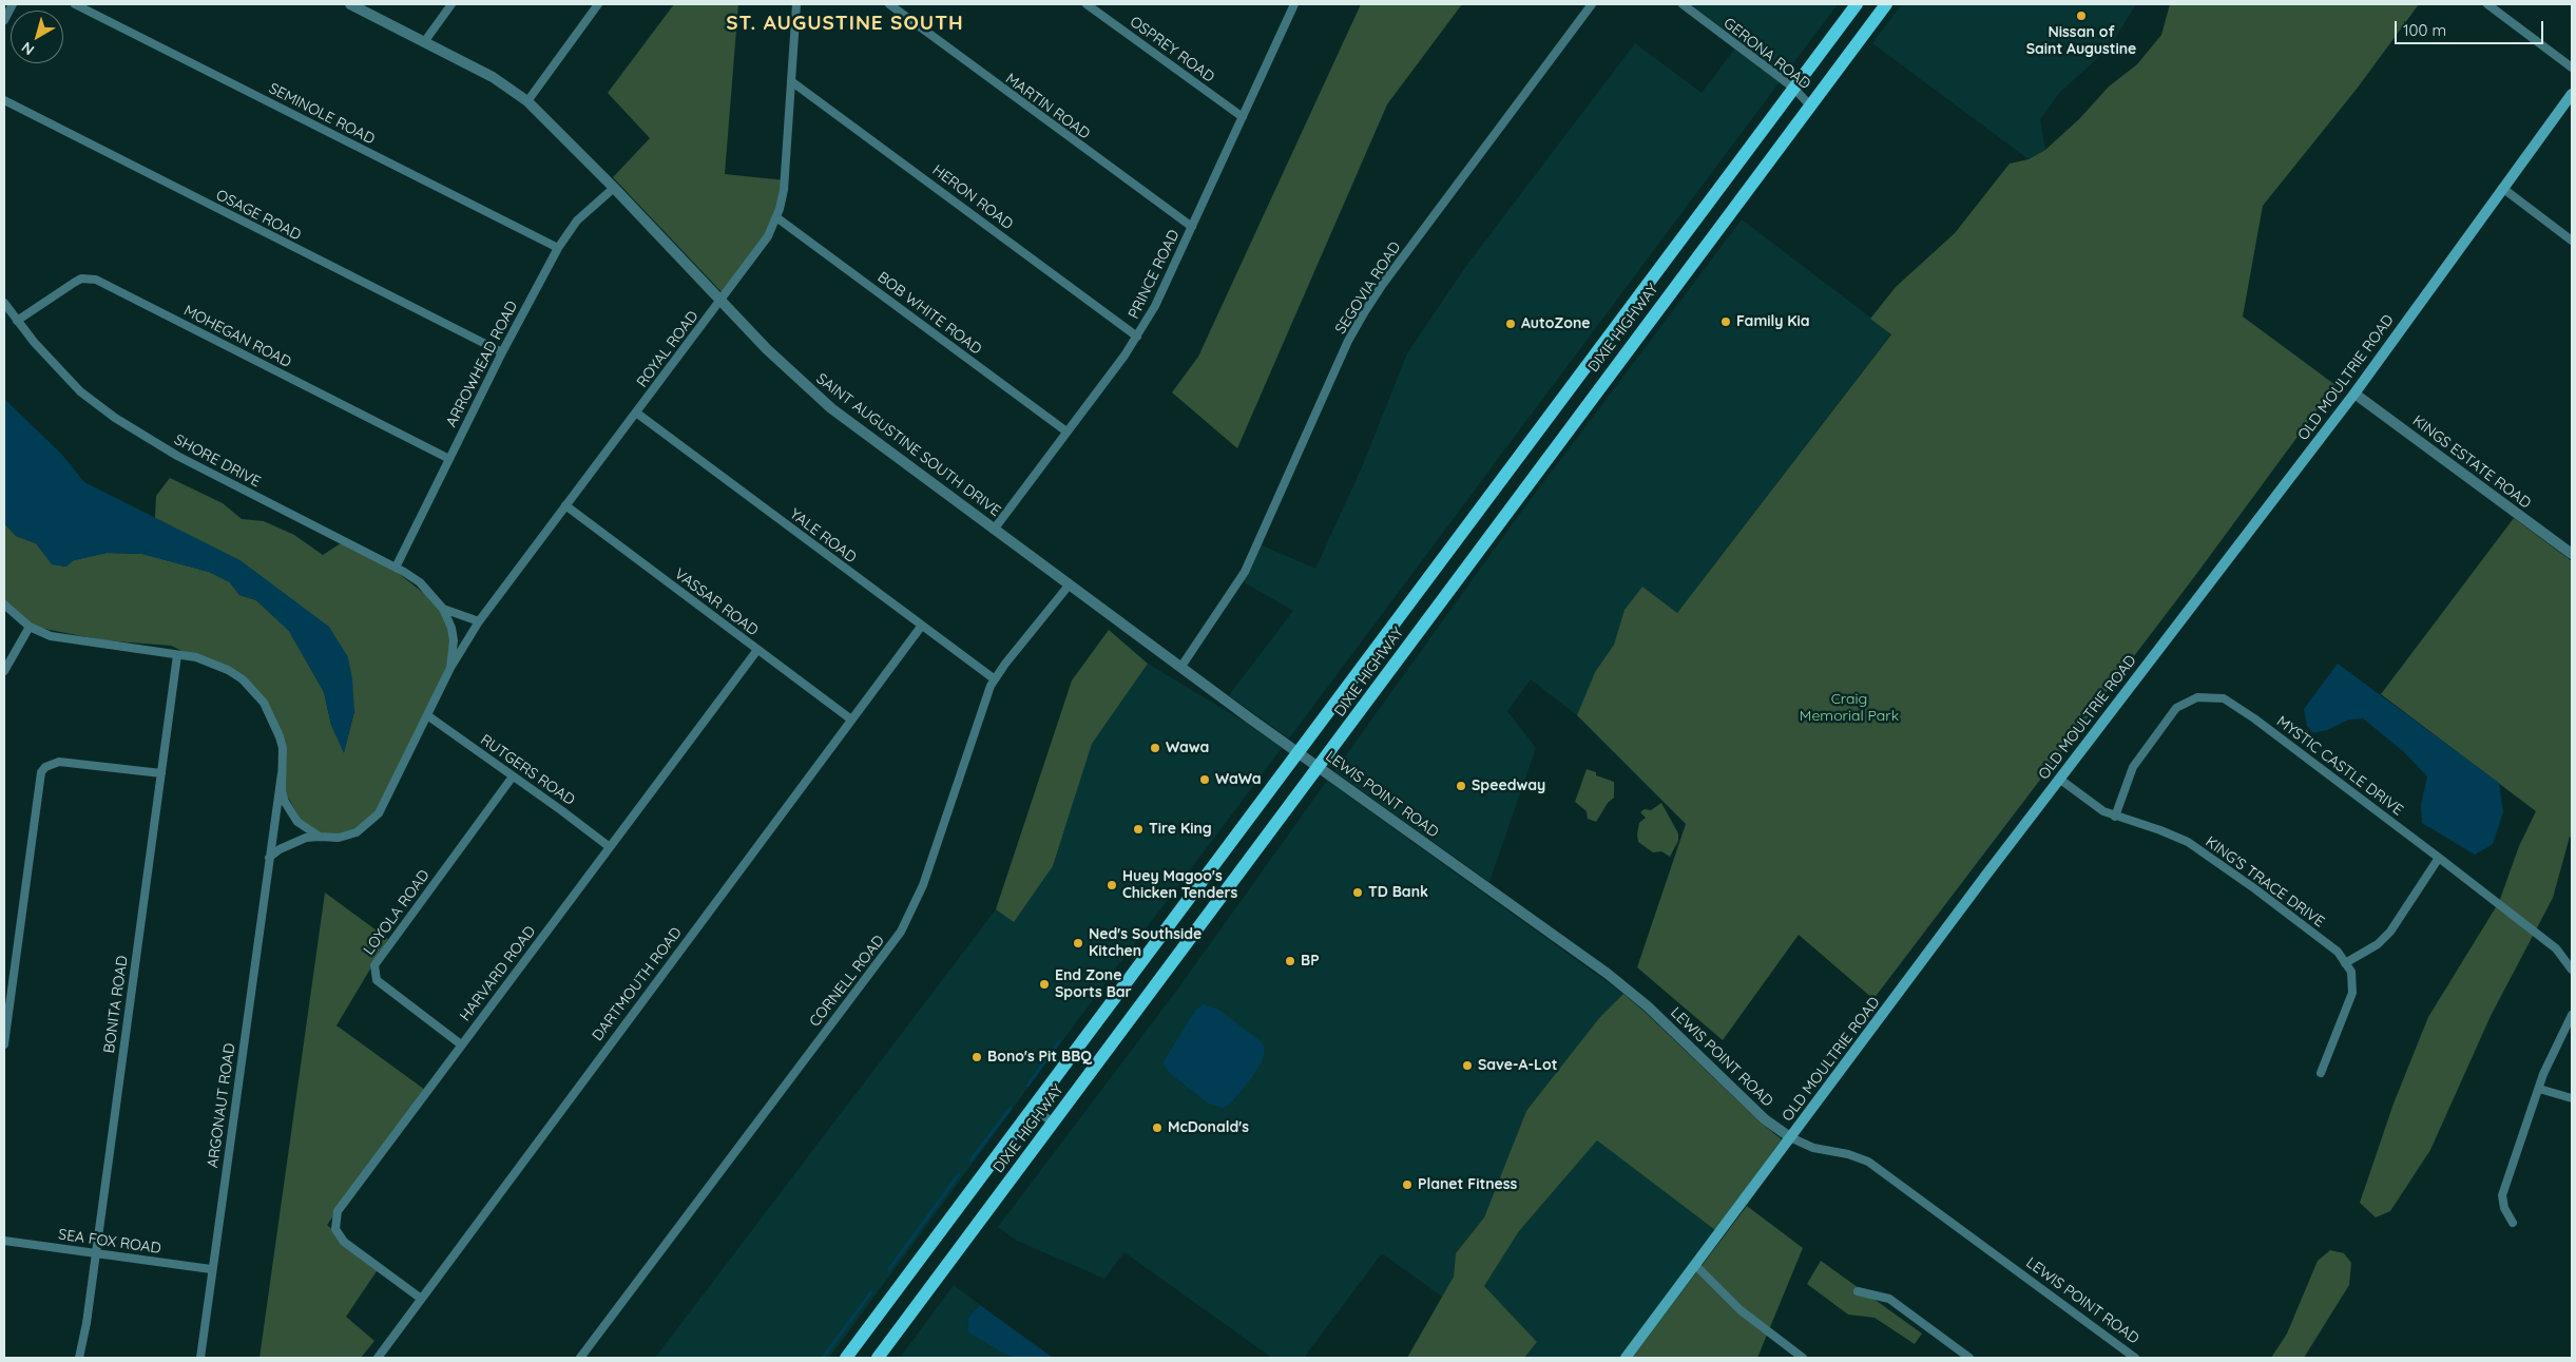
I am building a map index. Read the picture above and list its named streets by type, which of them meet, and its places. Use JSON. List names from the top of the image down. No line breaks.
{"streets":{"main road":["DIXIE HIGHWAY","OLD MOULTRIE ROAD"],"street":["OSPREY ROAD","GERONA ROAD","MARTIN ROAD","SEMINOLE ROAD","HERON ROAD","OSAGE ROAD","PRINCE ROAD","SEGOVIA ROAD","BOB WHITE ROAD","MOHEGAN ROAD","ROYAL ROAD","ARROWHEAD ROAD","SAINT AUGUSTINE SOUTH DRIVE","SHORE DRIVE","KINGS ESTATE ROAD","YALE ROAD","VASSAR ROAD","MYSTIC CASTLE DRIVE","RUTGERS ROAD","LEWIS POINT ROAD","KING'S TRACE DRIVE","LOYOLA ROAD","HARVARD ROAD","CORNELL ROAD","DARTMOUTH ROAD","BONITA ROAD","ARGONAUT ROAD","SEA FOX ROAD"]},"crossings":[["OSPREY ROAD","PRINCE ROAD"],["GERONA ROAD","DIXIE HIGHWAY"],["MARTIN ROAD","PRINCE ROAD"],["SEMINOLE ROAD","ARROWHEAD ROAD"],["HERON ROAD","PRINCE ROAD"],["HERON ROAD","ROYAL ROAD"],["OSAGE ROAD","ARROWHEAD ROAD"],["PRINCE ROAD","BOB WHITE ROAD"],["PRINCE ROAD","SAINT AUGUSTINE SOUTH DRIVE"],["SEGOVIA ROAD","SAINT AUGUSTINE SOUTH DRIVE"],["BOB WHITE ROAD","ROYAL ROAD"],["DIXIE HIGHWAY","SAINT AUGUSTINE SOUTH DRIVE"],["DIXIE HIGHWAY","LEWIS POINT ROAD"],["MOHEGAN ROAD","ARROWHEAD ROAD"],["MOHEGAN ROAD","SHORE DRIVE"],["ROYAL ROAD","SAINT AUGUSTINE SOUTH DRIVE"],["ROYAL ROAD","SHORE DRIVE"],["ROYAL ROAD","YALE ROAD"],["ROYAL ROAD","VASSAR ROAD"],["ARROWHEAD ROAD","SAINT AUGUSTINE SOUTH DRIVE"],["ARROWHEAD ROAD","SHORE DRIVE"],["OLD MOULTRIE ROAD","KINGS ESTATE ROAD"],["OLD MOULTRIE ROAD","LEWIS POINT ROAD"],["OLD MOULTRIE ROAD","KING'S TRACE DRIVE"],["SAINT AUGUSTINE SOUTH DRIVE","LEWIS POINT ROAD"],["SAINT AUGUSTINE SOUTH DRIVE","CORNELL ROAD"],["SHORE DRIVE","RUTGERS ROAD"],["SHORE DRIVE","ARGONAUT ROAD"],["YALE ROAD","CORNELL ROAD"],["YALE ROAD","DARTMOUTH ROAD"],["VASSAR ROAD","HARVARD ROAD"],["VASSAR ROAD","DARTMOUTH ROAD"],["MYSTIC CASTLE DRIVE","KING'S TRACE DRIVE"],["RUTGERS ROAD","LOYOLA ROAD"],["RUTGERS ROAD","HARVARD ROAD"],["LOYOLA ROAD","HARVARD ROAD"],["HARVARD ROAD","DARTMOUTH ROAD"],["BONITA ROAD","SEA FOX ROAD"],["ARGONAUT ROAD","SEA FOX ROAD"]],"districts":["ST. AUGUSTINE SOUTH"],"parks":["Craig Memorial Park"],"places":["Nissan of Saint Augustine","Family Kia","AutoZone","Wawa","WaWa","Speedway","Tire King","Huey Magoo's Chicken Tenders","TD Bank","Ned's Southside Kitchen","BP","End Zone Sports Bar","Bono's Pit BBQ","Save-A-Lot","McDonald's","Planet Fitness"],"scale_bar":"100 m","north":"bottom left"}
